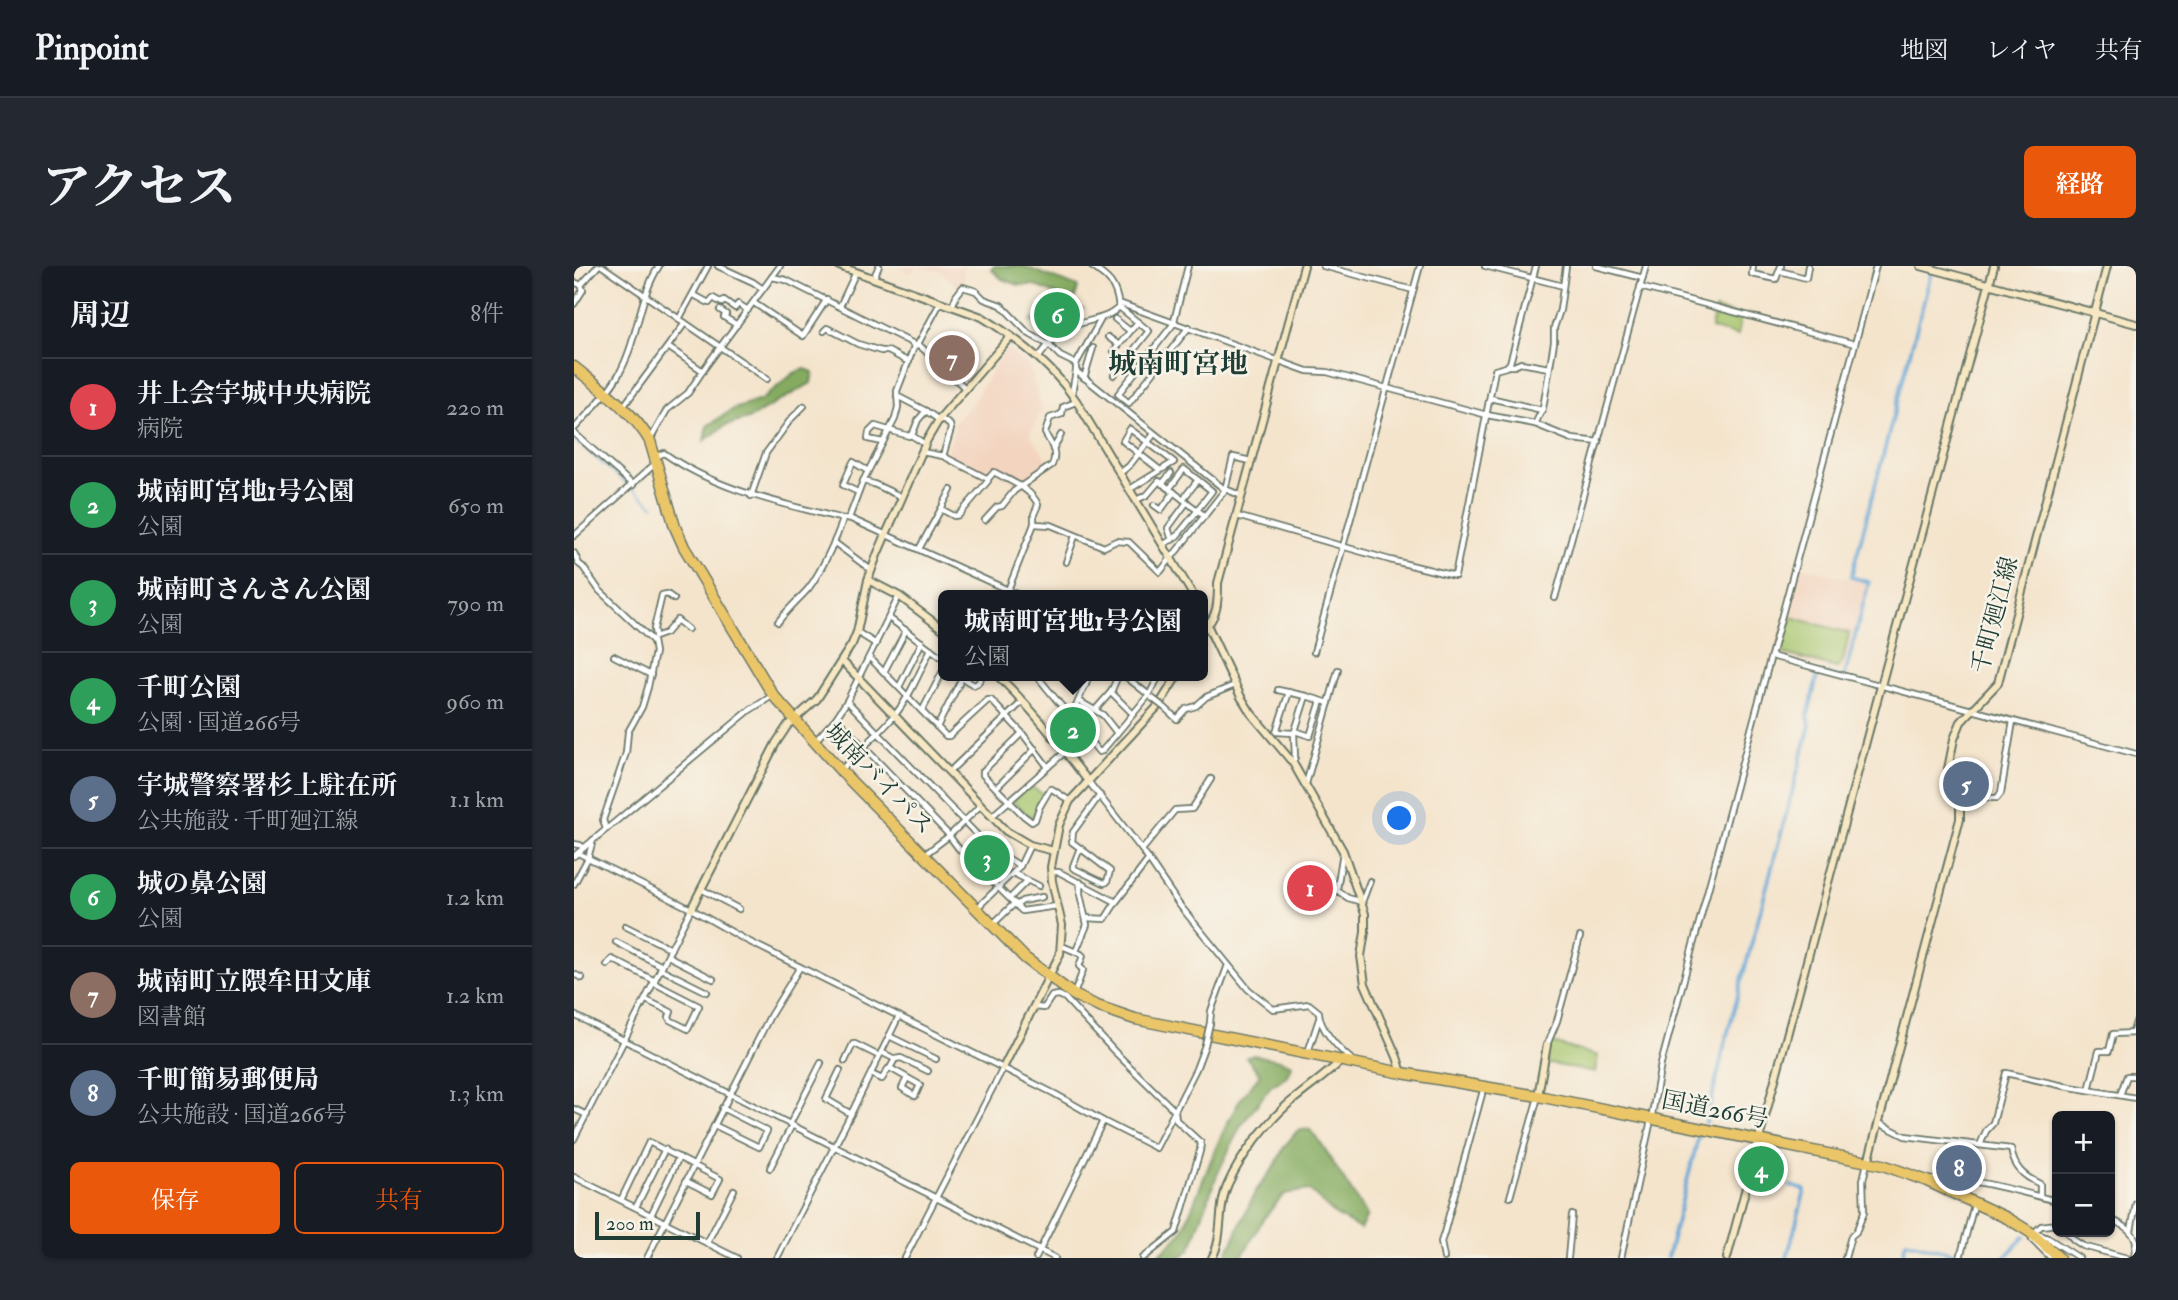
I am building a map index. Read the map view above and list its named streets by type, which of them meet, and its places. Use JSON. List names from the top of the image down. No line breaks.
{"streets":{"highway":["城南バイパス","国道266号"],"street":["千町廻江線"]},"crossings":[["千町廻江線","国道266号"],["城南バイパス","国道266号"]],"districts":["城南町宮地"],"scale_bar":"200 m","page":{"header":"Pinpoint","nav":["地図","レイヤ","共有"],"buttons":["経路",["保存","共有"]],"title":"アクセス","heading":["周辺","8件"],"pins":["6","7","2","5","3","1","8","4"],"list":[{"mark":"1","name":"井上会宇城中央病院","note":"病院","value":"220 m"},{"mark":"2","name":"城南町宮地1号公園","note":"公園","value":"650 m"},{"mark":"3","name":"城南町さんさん公園","note":"公園","value":"790 m"},{"mark":"4","name":"千町公園","note":"公園 · 国道266号","value":"960 m"},{"mark":"5","name":"宇城警察署杉上駐在所","note":"公共施設 · 千町廻江線","value":"1.1 km"},{"mark":"6","name":"城の鼻公園","note":"公園","value":"1.2 km"},{"mark":"7","name":"城南町立隈牟田文庫","note":"図書館","value":"1.2 km"},{"mark":"8","name":"千町簡易郵便局","note":"公共施設 · 国道266号","value":"1.3 km"}],"popup":["城南町宮地1号公園","公園"],"map_buttons":["+","−"],"scale":"200 m"}}
